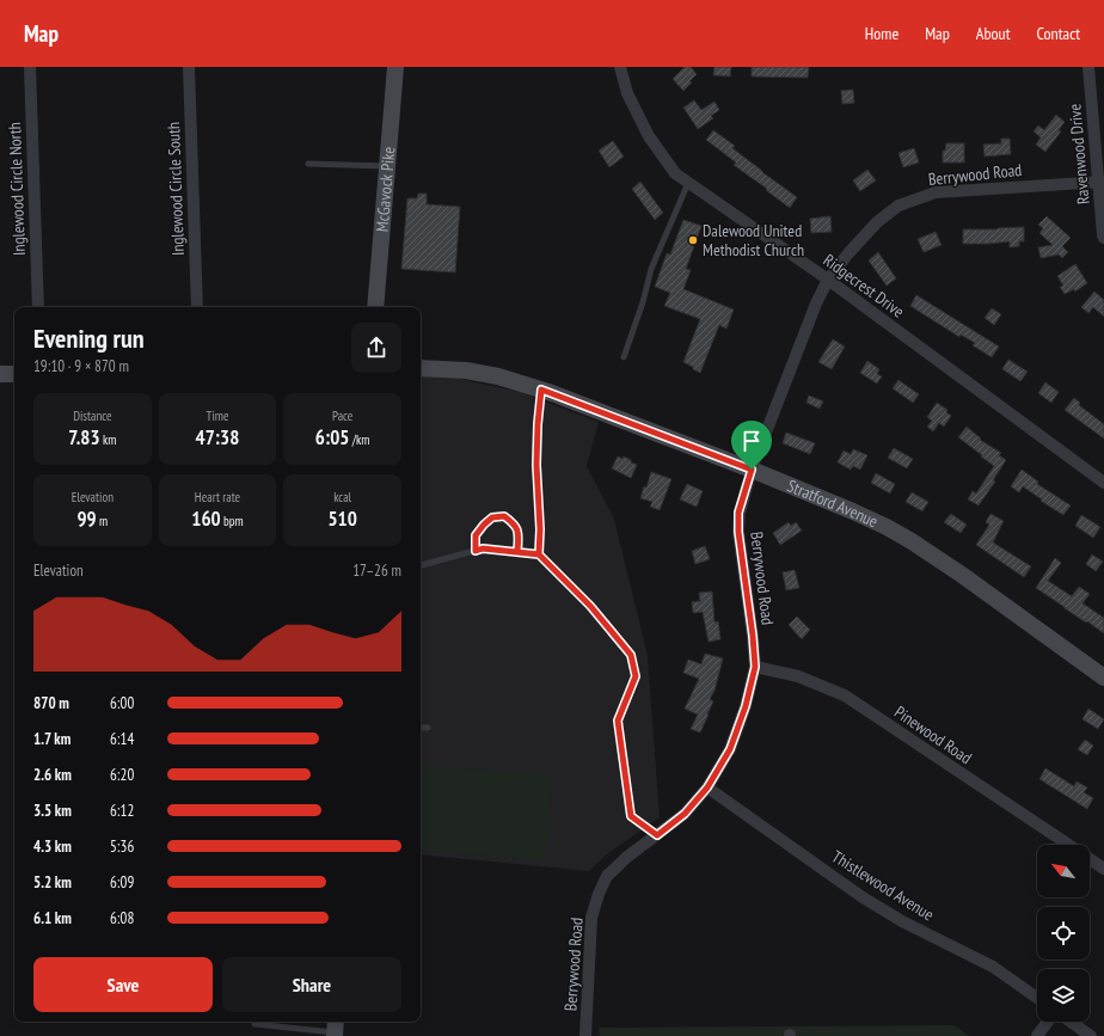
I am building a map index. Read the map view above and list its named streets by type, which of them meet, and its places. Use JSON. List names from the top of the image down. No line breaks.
{"streets":{"street":["Ravenwood Drive","Berrywood Road","Inglewood Circle North","Inglewood Circle South","McGavock Pike","Ridgecrest Drive","Stratford Avenue","Pinewood Road","Thistlewood Avenue"]},"crossings":[["Ravenwood Drive","Berrywood Road"],["Berrywood Road","Ridgecrest Drive"],["Berrywood Road","Stratford Avenue"],["Berrywood Road","Pinewood Road"],["Berrywood Road","Thistlewood Avenue"]],"places":["Dalewood United Methodist Church"],"north":"top left","page":{"header":"Map","nav":["Home","Map","About","Contact"],"heading":["Evening run","19:10 · 9 × 870 m"],"stats":[["Distance","7.83 km"],["Time","47:38"],["Pace","6:05 /km"],["Elevation","99 m"],["Heart rate","160 bpm"],["kcal","510"]],"chart":["Elevation","17–26 m"],"list":[{"name":"870 m","note":"6:00"},{"name":"1.7 km","note":"6:14"},{"name":"2.6 km","note":"6:20"},{"name":"3.5 km","note":"6:12"},{"name":"4.3 km","note":"5:36"},{"name":"5.2 km","note":"6:09"},{"name":"6.1 km","note":"6:08"}],"buttons":["Save","Share"]}}
